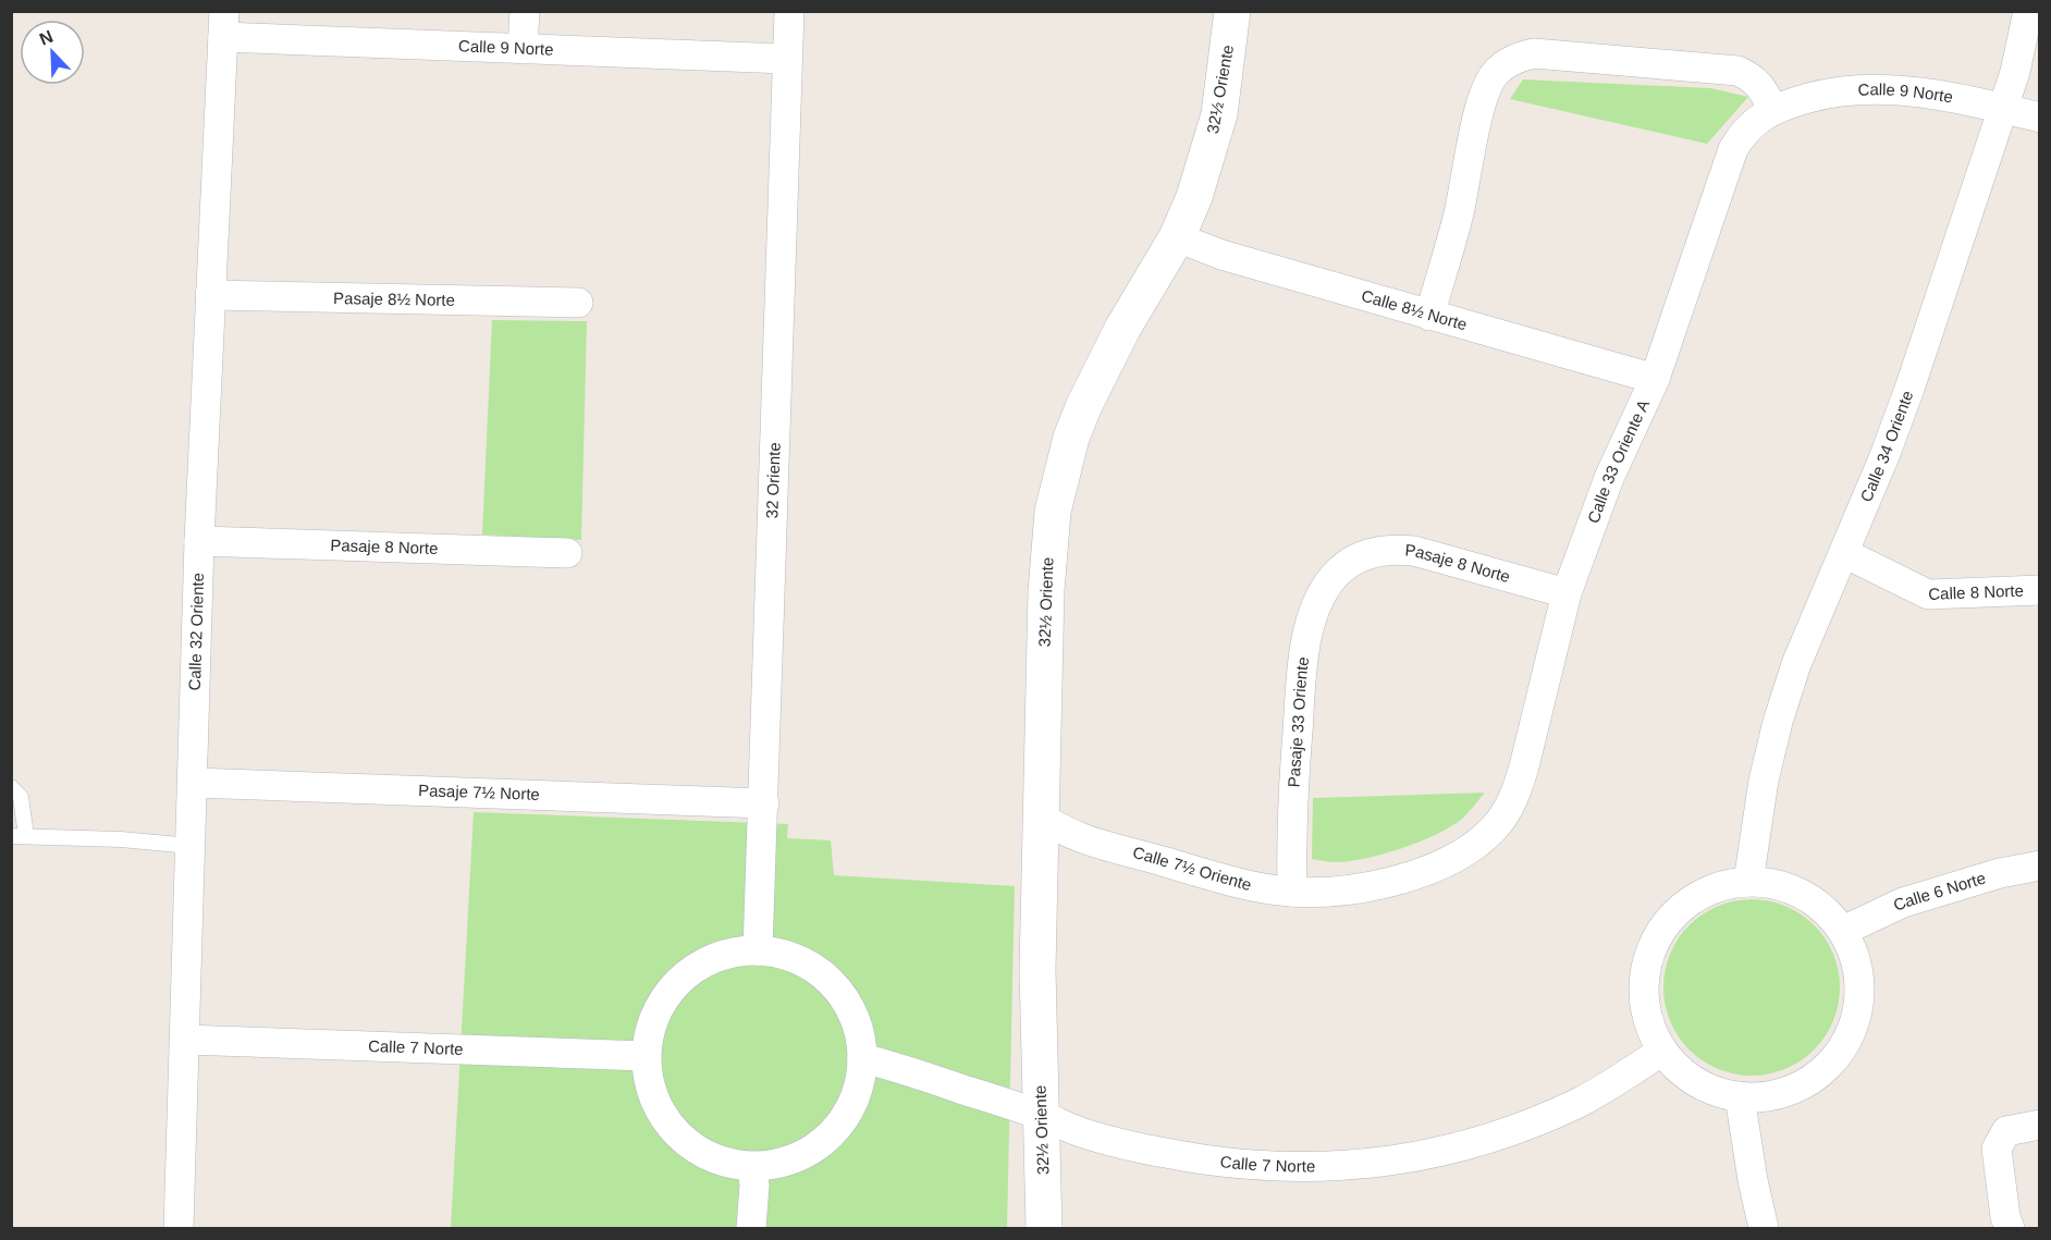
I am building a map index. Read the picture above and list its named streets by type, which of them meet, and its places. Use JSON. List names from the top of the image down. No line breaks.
{"streets":{"street":["Calle 9 Norte","32½ Oriente","Pasaje 8½ Norte","Calle 8½ Norte","Calle 34 Oriente","Calle 33 Oriente A","32 Oriente","Pasaje 8 Norte","Calle 8 Norte","Calle 32 Oriente","Pasaje 33 Oriente","Pasaje 7½ Norte","Calle 7½ Oriente","Calle 6 Norte","Calle 7 Norte"]},"crossings":[["Calle 9 Norte","Calle 34 Oriente"],["Calle 9 Norte","Calle 33 Oriente A"],["Calle 9 Norte","32 Oriente"],["Calle 9 Norte","Calle 32 Oriente"],["32½ Oriente","Calle 8½ Norte"],["32½ Oriente","Calle 7½ Oriente"],["32½ Oriente","Calle 7 Norte"],["Pasaje 8½ Norte","Calle 32 Oriente"],["Calle 8½ Norte","Calle 33 Oriente A"],["Calle 34 Oriente","Calle 8 Norte"],["Calle 34 Oriente","Calle 6 Norte"],["Calle 34 Oriente","Calle 7 Norte"],["Calle 33 Oriente A","Pasaje 8 Norte"],["Calle 33 Oriente A","Calle 7½ Oriente"],["32 Oriente","Pasaje 7½ Norte"],["32 Oriente","Calle 7 Norte"],["Pasaje 8 Norte","Calle 32 Oriente"],["Pasaje 8 Norte","Pasaje 33 Oriente"],["Calle 32 Oriente","Pasaje 7½ Norte"],["Calle 32 Oriente","Calle 7 Norte"],["Pasaje 33 Oriente","Calle 7½ Oriente"],["Calle 6 Norte","Calle 7 Norte"]],"north":"top left"}
